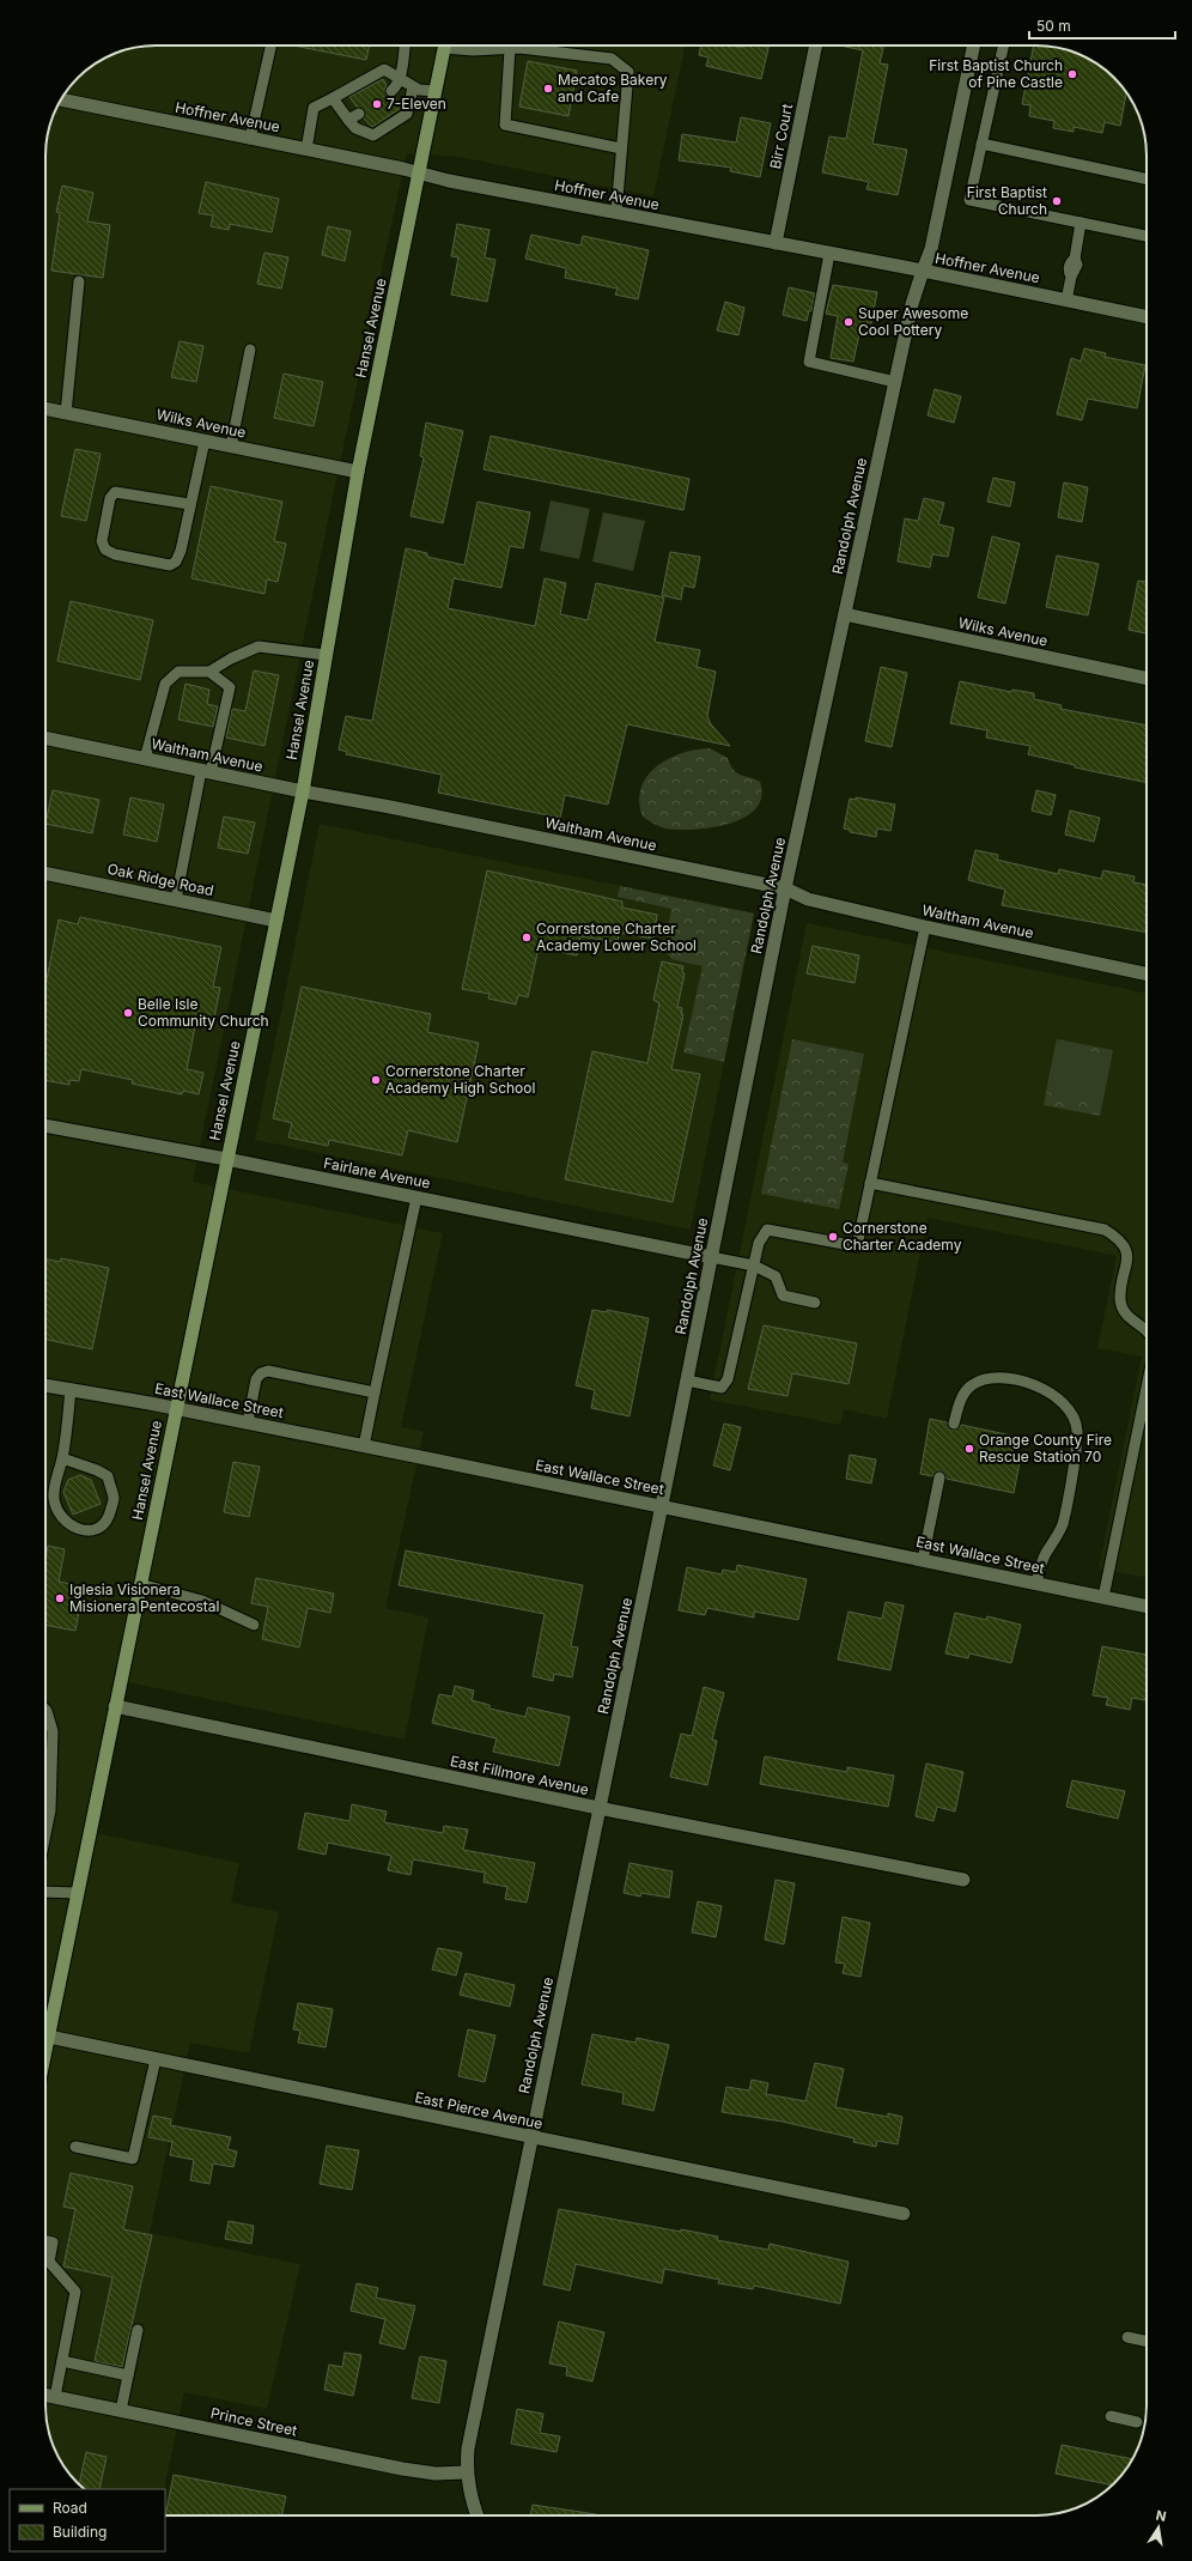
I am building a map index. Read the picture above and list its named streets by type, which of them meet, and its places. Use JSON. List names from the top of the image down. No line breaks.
{"streets":{"main road":["Hansel Avenue"],"street":["Hoffner Avenue","Birr Court","Wilks Avenue","Randolph Avenue","Waltham Avenue","Oak Ridge Road","Fairlane Avenue","East Wallace Street","East Fillmore Avenue","East Pierce Avenue","Prince Street"]},"crossings":[["Hoffner Avenue","Birr Court"],["Hoffner Avenue","Hansel Avenue"],["Hoffner Avenue","Randolph Avenue"],["Hansel Avenue","Wilks Avenue"],["Hansel Avenue","Waltham Avenue"],["Hansel Avenue","Oak Ridge Road"],["Hansel Avenue","Fairlane Avenue"],["Hansel Avenue","East Wallace Street"],["Hansel Avenue","East Fillmore Avenue"],["Wilks Avenue","Randolph Avenue"],["Randolph Avenue","Waltham Avenue"],["Randolph Avenue","Fairlane Avenue"],["Randolph Avenue","East Wallace Street"],["Randolph Avenue","East Fillmore Avenue"],["Randolph Avenue","East Pierce Avenue"],["Randolph Avenue","Prince Street"]],"places":["First Baptist Church of Pine Castle","Mecatos Bakery and Cafe","7-Eleven","First Baptist Church","Super Awesome Cool Pottery","Cornerstone Charter Academy Lower School","Belle Isle Community Church","Cornerstone Charter Academy High School","Cornerstone Charter Academy","Orange County Fire Rescue Station 70","Iglesia Visionera Misionera Pentecostal"],"legend":["Road","Building"],"scale_bar":"50 m","north":"top"}
